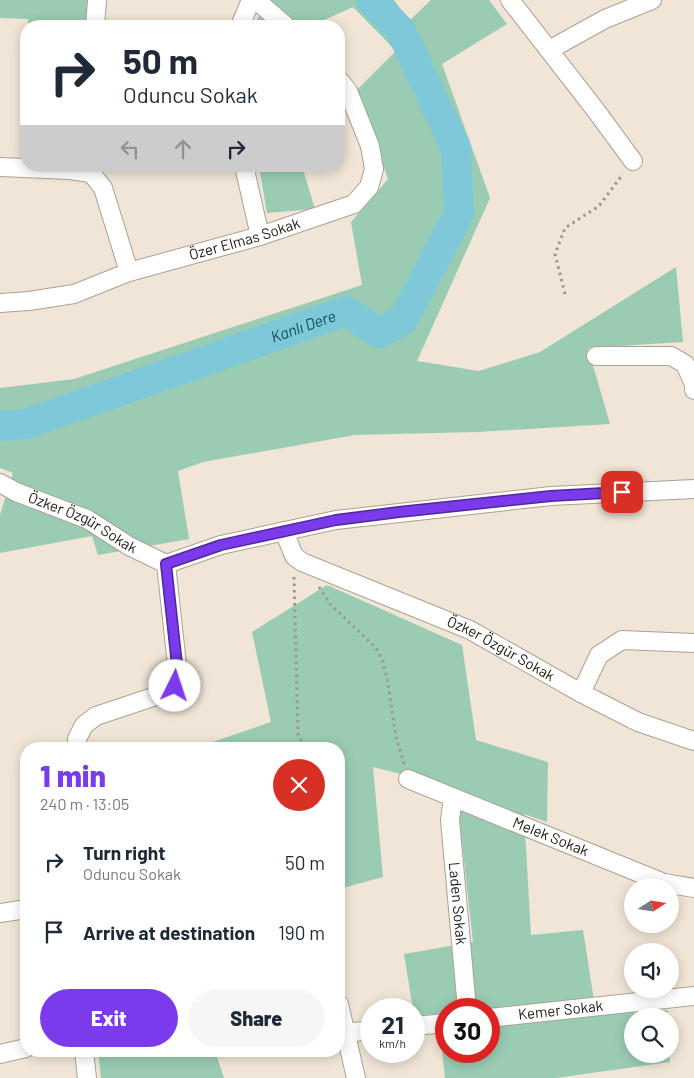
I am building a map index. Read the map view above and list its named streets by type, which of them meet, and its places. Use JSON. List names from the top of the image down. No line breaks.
{"streets":{"street":["Özer Elmas Sokak","Özker Özgür Sokak","Melek Sokak","Laden Sokak","Kemer Sokak"]},"crossings":[["Melek Sokak","Laden Sokak"]],"water":["Kanlı Dere"],"north":"right","page":{"turn":["50 m","Oduncu Sokak"],"heading":["1 min","240 m · 13:05"],"list":[{"name":"Turn right","note":"Oduncu Sokak","value":"50 m"},{"name":"Arrive at destination","value":"190 m"}],"buttons":["Exit","Share"],"speed":"21 km/h","limit":"30"}}
